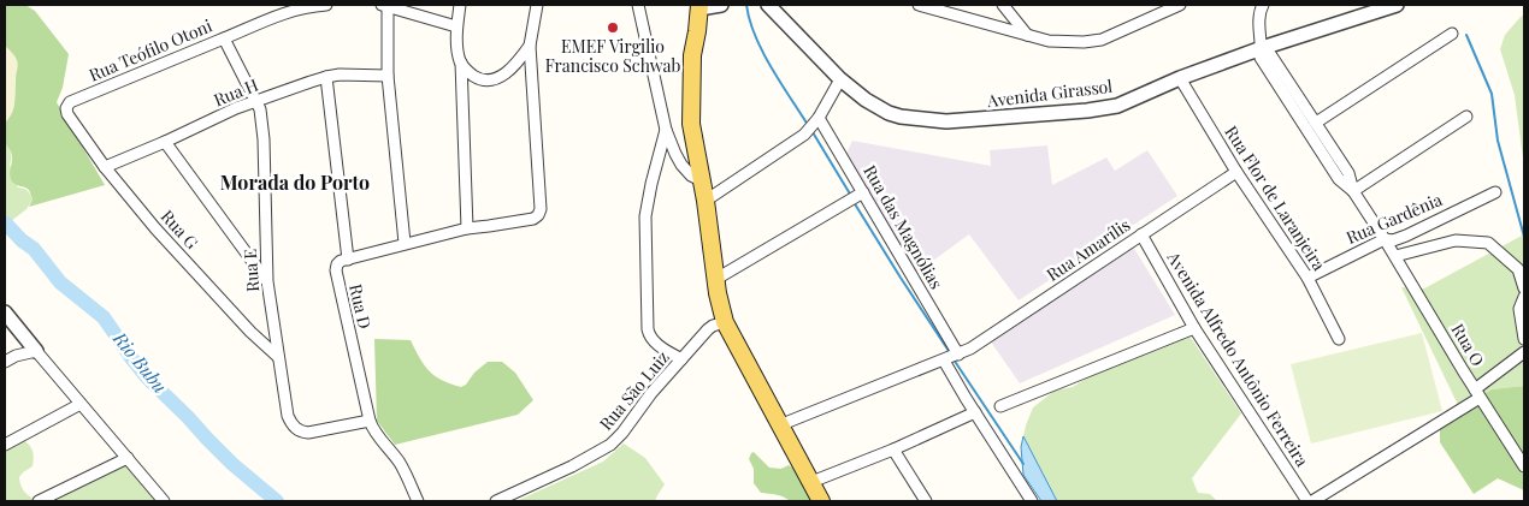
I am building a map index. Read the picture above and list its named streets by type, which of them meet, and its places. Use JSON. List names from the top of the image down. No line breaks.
{"streets":{"street":["Rua Teófilo Otoni","Rua H","Avenida Girassol","Rua Flor de Laranjeira","Rua Gardênia","Rua das Magnólias","Rua G","Rua Amarílis","Rua E","Rua D","Rua O","Avenida Alfredo Antônio Ferreira","Rua São Luiz"]},"crossings":[["Rua Teófilo Otoni","Rua G"],["Rua Teófilo Otoni","Rua E"],["Rua H","Rua G"],["Rua H","Rua E"],["Avenida Girassol","Rua Flor de Laranjeira"],["Rua Flor de Laranjeira","Rua Gardênia"],["Rua Flor de Laranjeira","Rua Amarílis"],["Rua Gardênia","Rua O"],["Rua das Magnólias","Rua Amarílis"],["Rua G","Rua E"],["Rua Amarílis","Avenida Alfredo Antônio Ferreira"],["Rua E","Rua D"]],"districts":["Morada do Porto"],"water":["Rio Bubu"],"places":["EMEF Virgilio Francisco Schwab"]}
